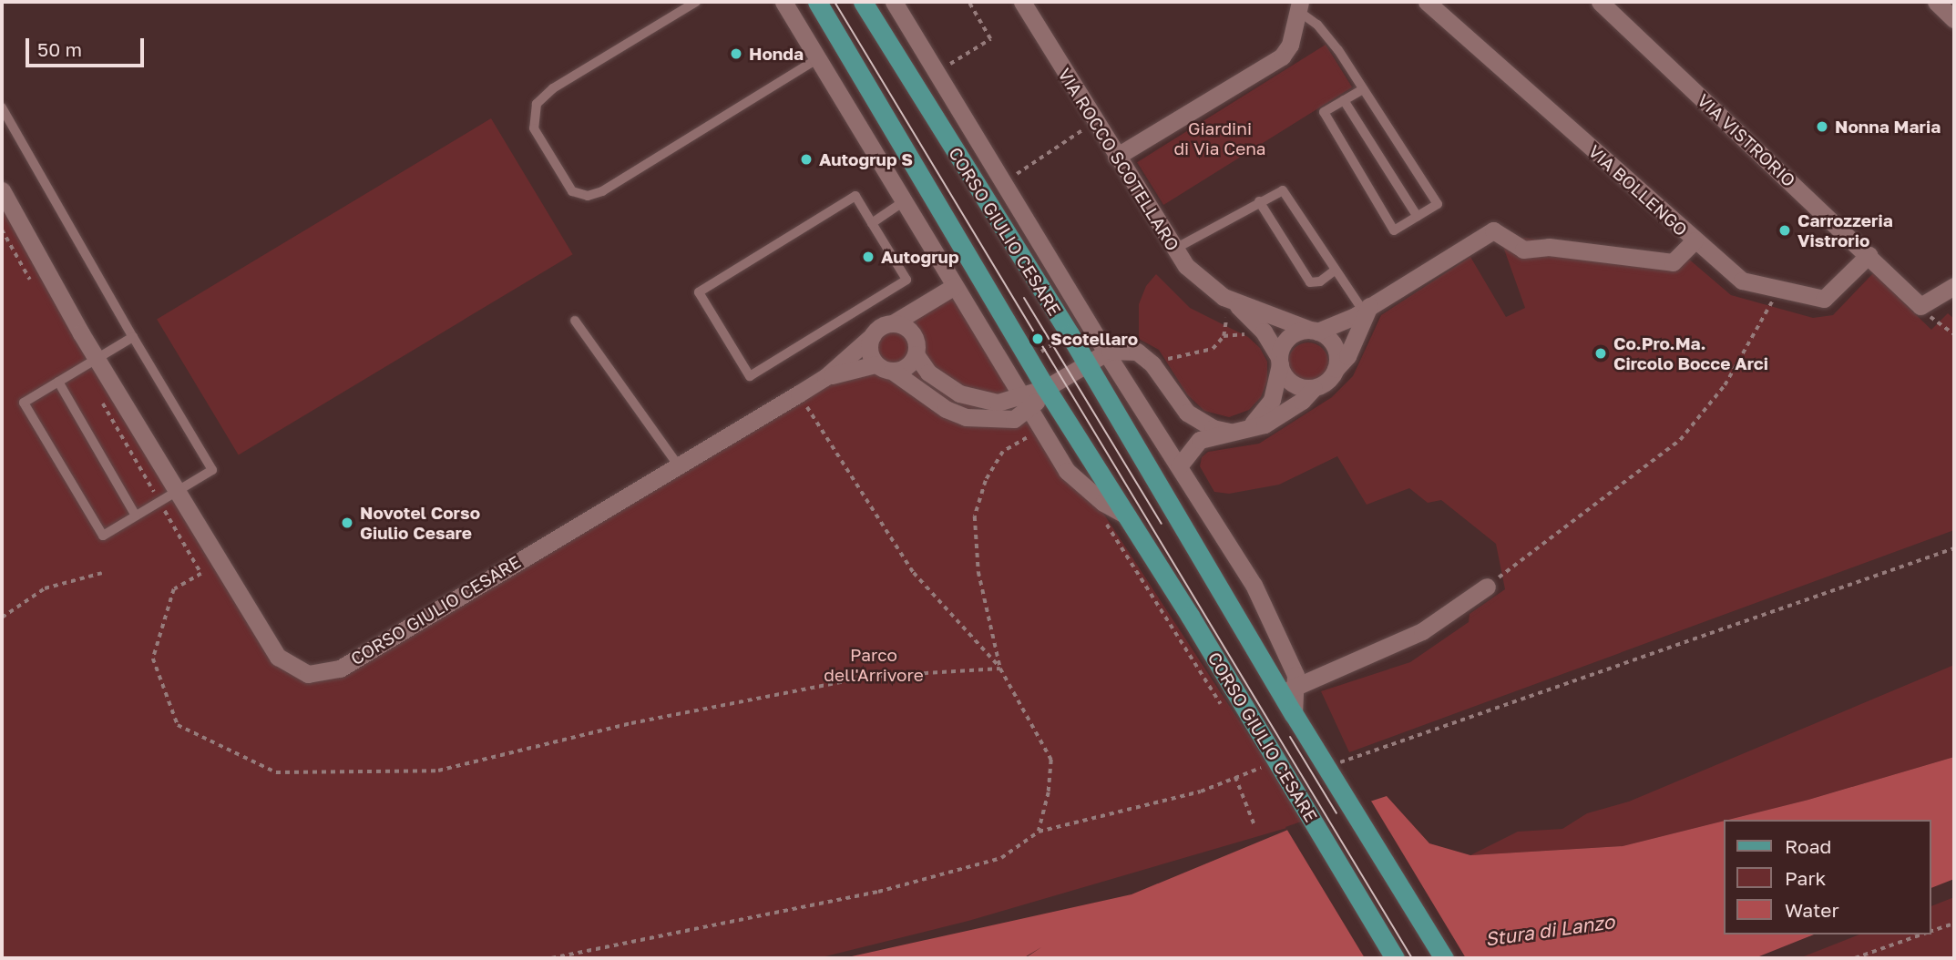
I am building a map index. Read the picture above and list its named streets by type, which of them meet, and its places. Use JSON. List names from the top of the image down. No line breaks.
{"streets":{"main road":["CORSO GIULIO CESARE"],"street":["VIA VISTRORIO","VIA ROCCO SCOTELLARO","VIA BOLLENGO"]},"crossings":[["VIA VISTRORIO","VIA BOLLENGO"]],"water":["Stura di Lanzo"],"parks":["Giardini di Via Cena","Parco dell'Arrivore"],"places":["Honda","Nonna Maria","Autogrup S","Carrozzeria Vistrorio","Autogrup","Scotellaro","Co.Pro.Ma. Circolo Bocce Arci","Novotel Corso Giulio Cesare"],"legend":["Road","Park","Water"],"scale_bar":"50 m"}
